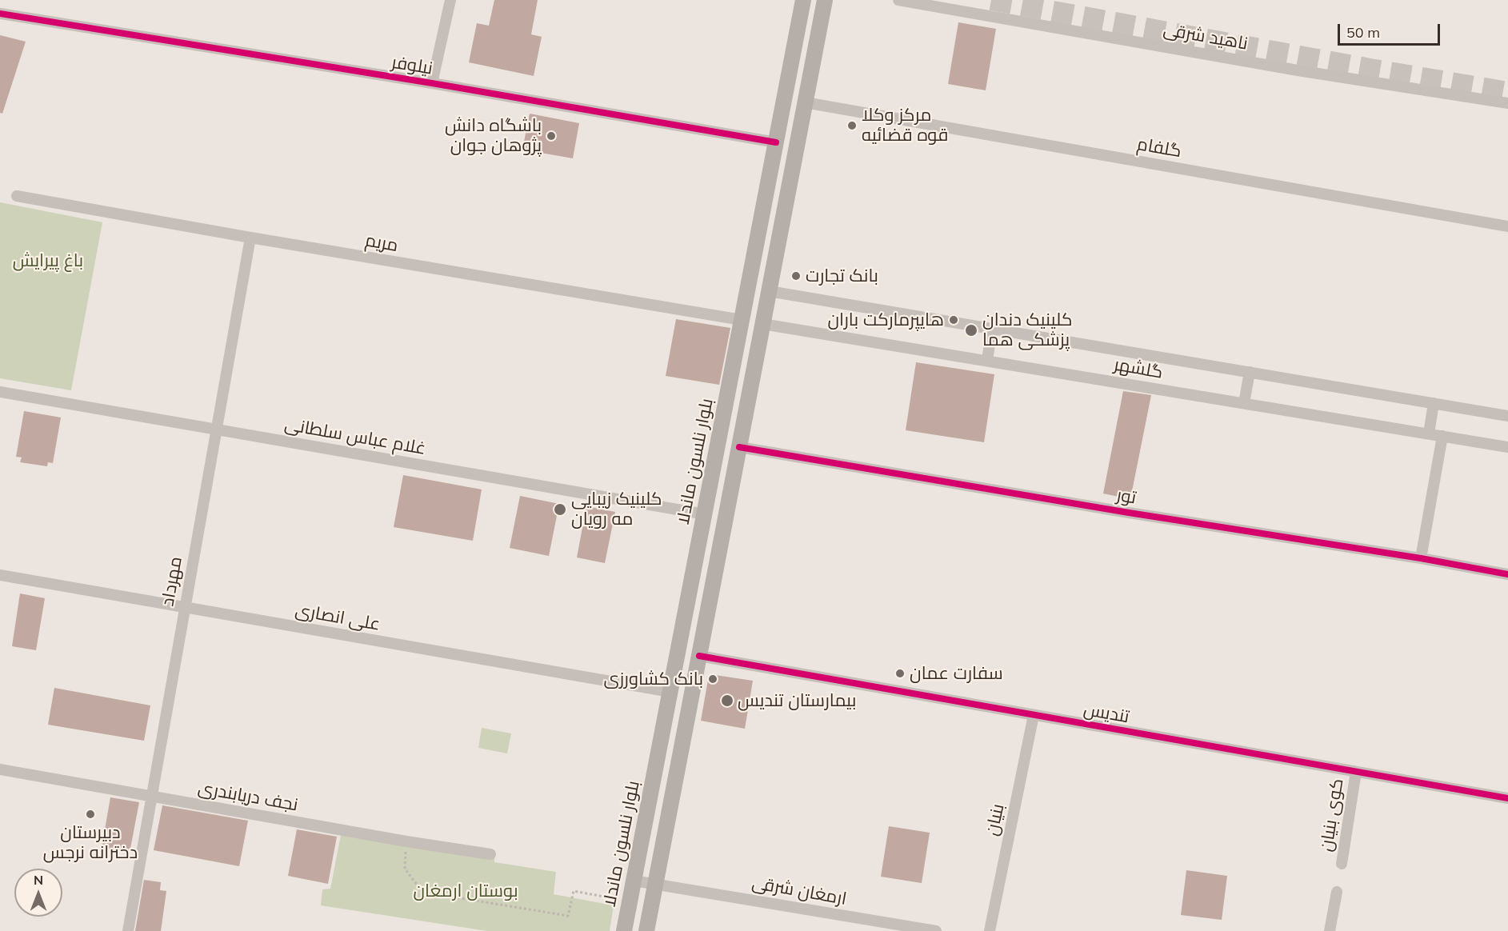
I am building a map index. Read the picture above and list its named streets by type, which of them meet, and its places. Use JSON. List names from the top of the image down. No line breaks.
{"streets":{"main road":["بلوار نلسون ماندلا"],"street":["ناهید شرقی","نیلوفر","گلفام","مریم","گلشهر","غلام عباس سلطانی","تور","مهرداد","علی انصاری","تندیس","نجف دریابندری","کوی بنیان","بنیان","ارمغان شرقی"]},"crossings":[["نیلوفر","بلوار نلسون ماندلا"],["مریم","بلوار نلسون ماندلا"],["مریم","مهرداد"],["غلام عباس سلطانی","بلوار نلسون ماندلا"],["غلام عباس سلطانی","مهرداد"],["بلوار نلسون ماندلا","علی انصاری"],["بلوار نلسون ماندلا","ارمغان شرقی"],["مهرداد","علی انصاری"],["مهرداد","نجف دریابندری"],["تندیس","کوی بنیان"],["تندیس","بنیان"]],"parks":["باغ پیرایش","بوستان ارمغان"],"places":["مرکز وکلا قوه قضائیه","باشگاه دانش پژوهان جوان","بانک تجارت","هایپرمارکت باران","کلینیک دندان پزشکی هما","کلینیک زیبایی مه رویان","سفارت عمان","بانک کشاورزی","بیمارستان تندیس","دبیرستان دخترانه نرجس"],"scale_bar":"50 m","north":"top"}
